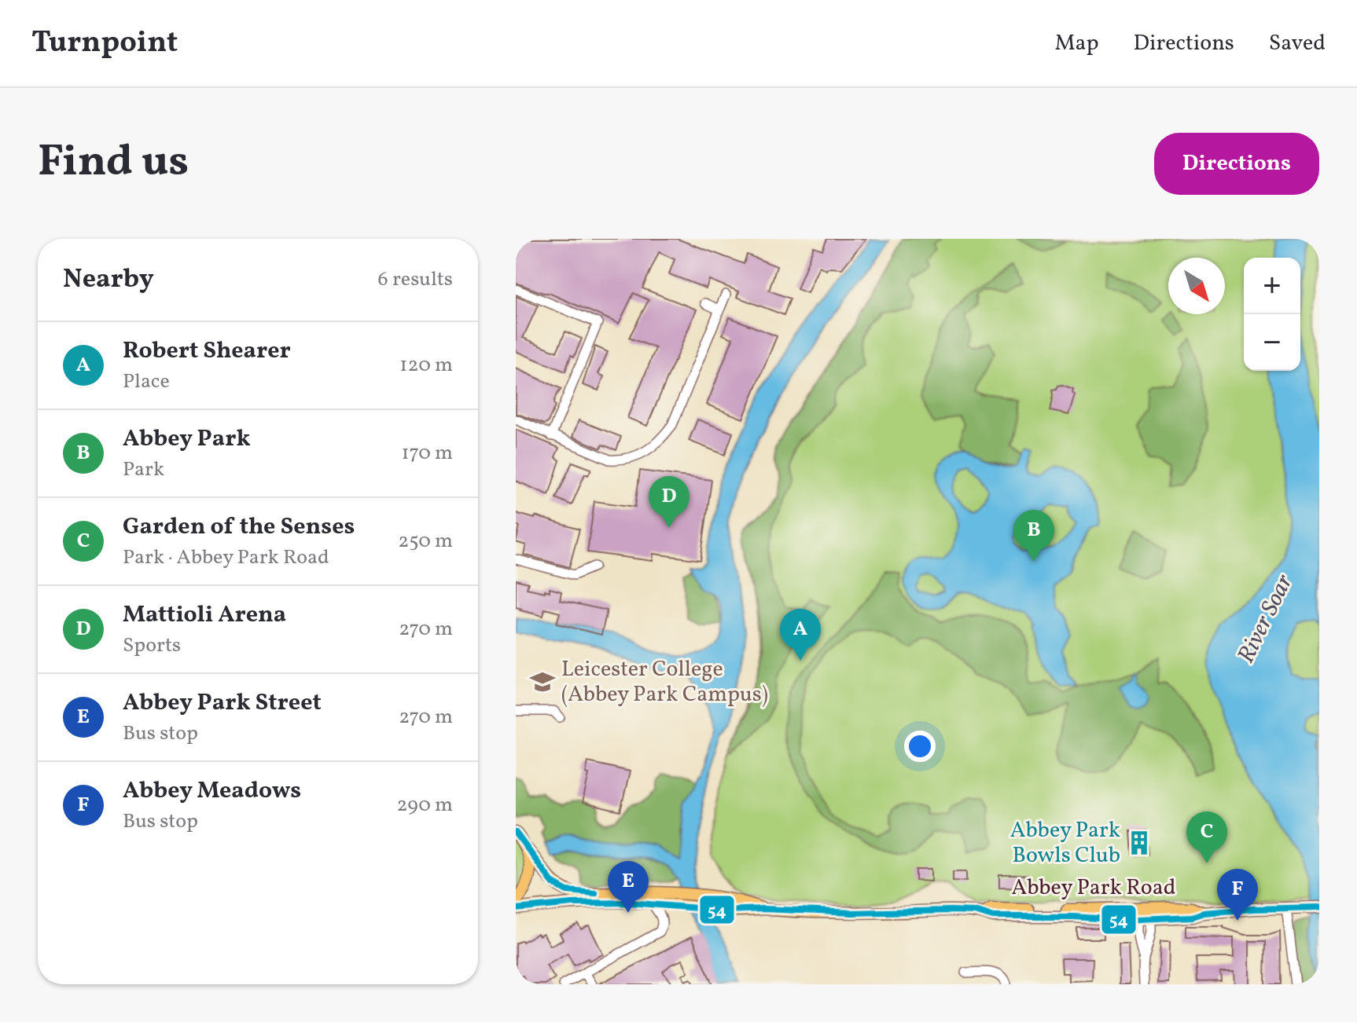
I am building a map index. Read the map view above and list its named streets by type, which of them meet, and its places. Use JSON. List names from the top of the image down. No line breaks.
{"streets":{"main road":["Abbey Park Road"]},"water":["River Soar"],"places":{"school or university":["Leicester College (Abbey Park Campus)"],"building":["Abbey Park Bowls Club"]},"lines":["transit line 54"],"north":"bottom right","page":{"header":"Turnpoint","nav":["Map","Directions","Saved"],"title":"Find us","buttons":"Directions","heading":["Nearby","6 results"],"map_buttons":["+","−"],"list":[{"mark":"A","name":"Robert Shearer","note":"Place","value":"120 m"},{"mark":"B","name":"Abbey Park","note":"Park","value":"170 m"},{"mark":"C","name":"Garden of the Senses","note":"Park · Abbey Park Road","value":"250 m"},{"mark":"D","name":"Mattioli Arena","note":"Sports","value":"270 m"},{"mark":"E","name":"Abbey Park Street","note":"Bus stop","value":"270 m"},{"mark":"F","name":"Abbey Meadows","note":"Bus stop","value":"290 m"}],"pins":["D","B","A","C","E","F"]}}
